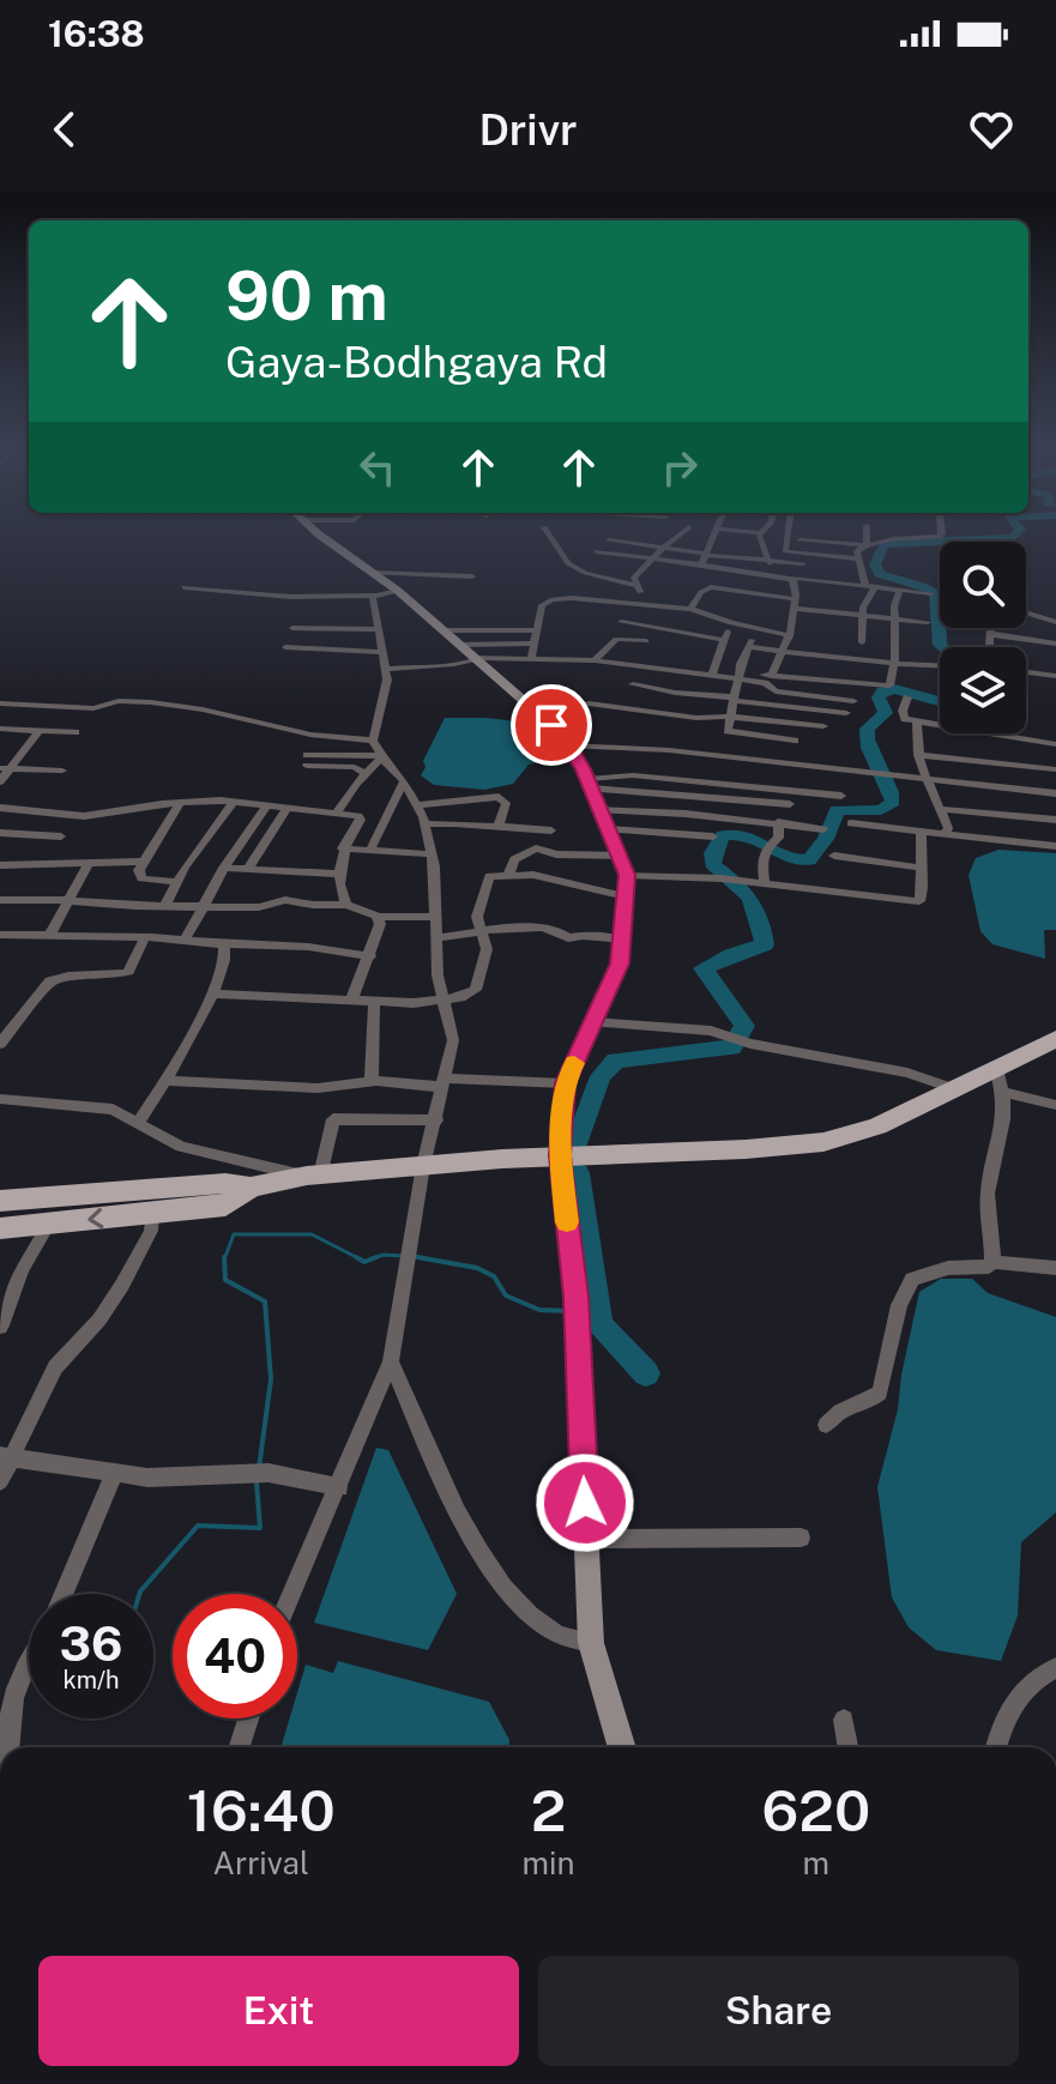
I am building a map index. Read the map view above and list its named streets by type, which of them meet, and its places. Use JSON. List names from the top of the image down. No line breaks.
{"page":{"status":"16:38","header":"Drivr","turn":["90 m","Gaya-Bodhgaya Rd"],"speed":"36 km/h","limit":"40","eta":["16:40","Arrival","2","min","620","m"],"buttons":["Exit","Share"]}}
